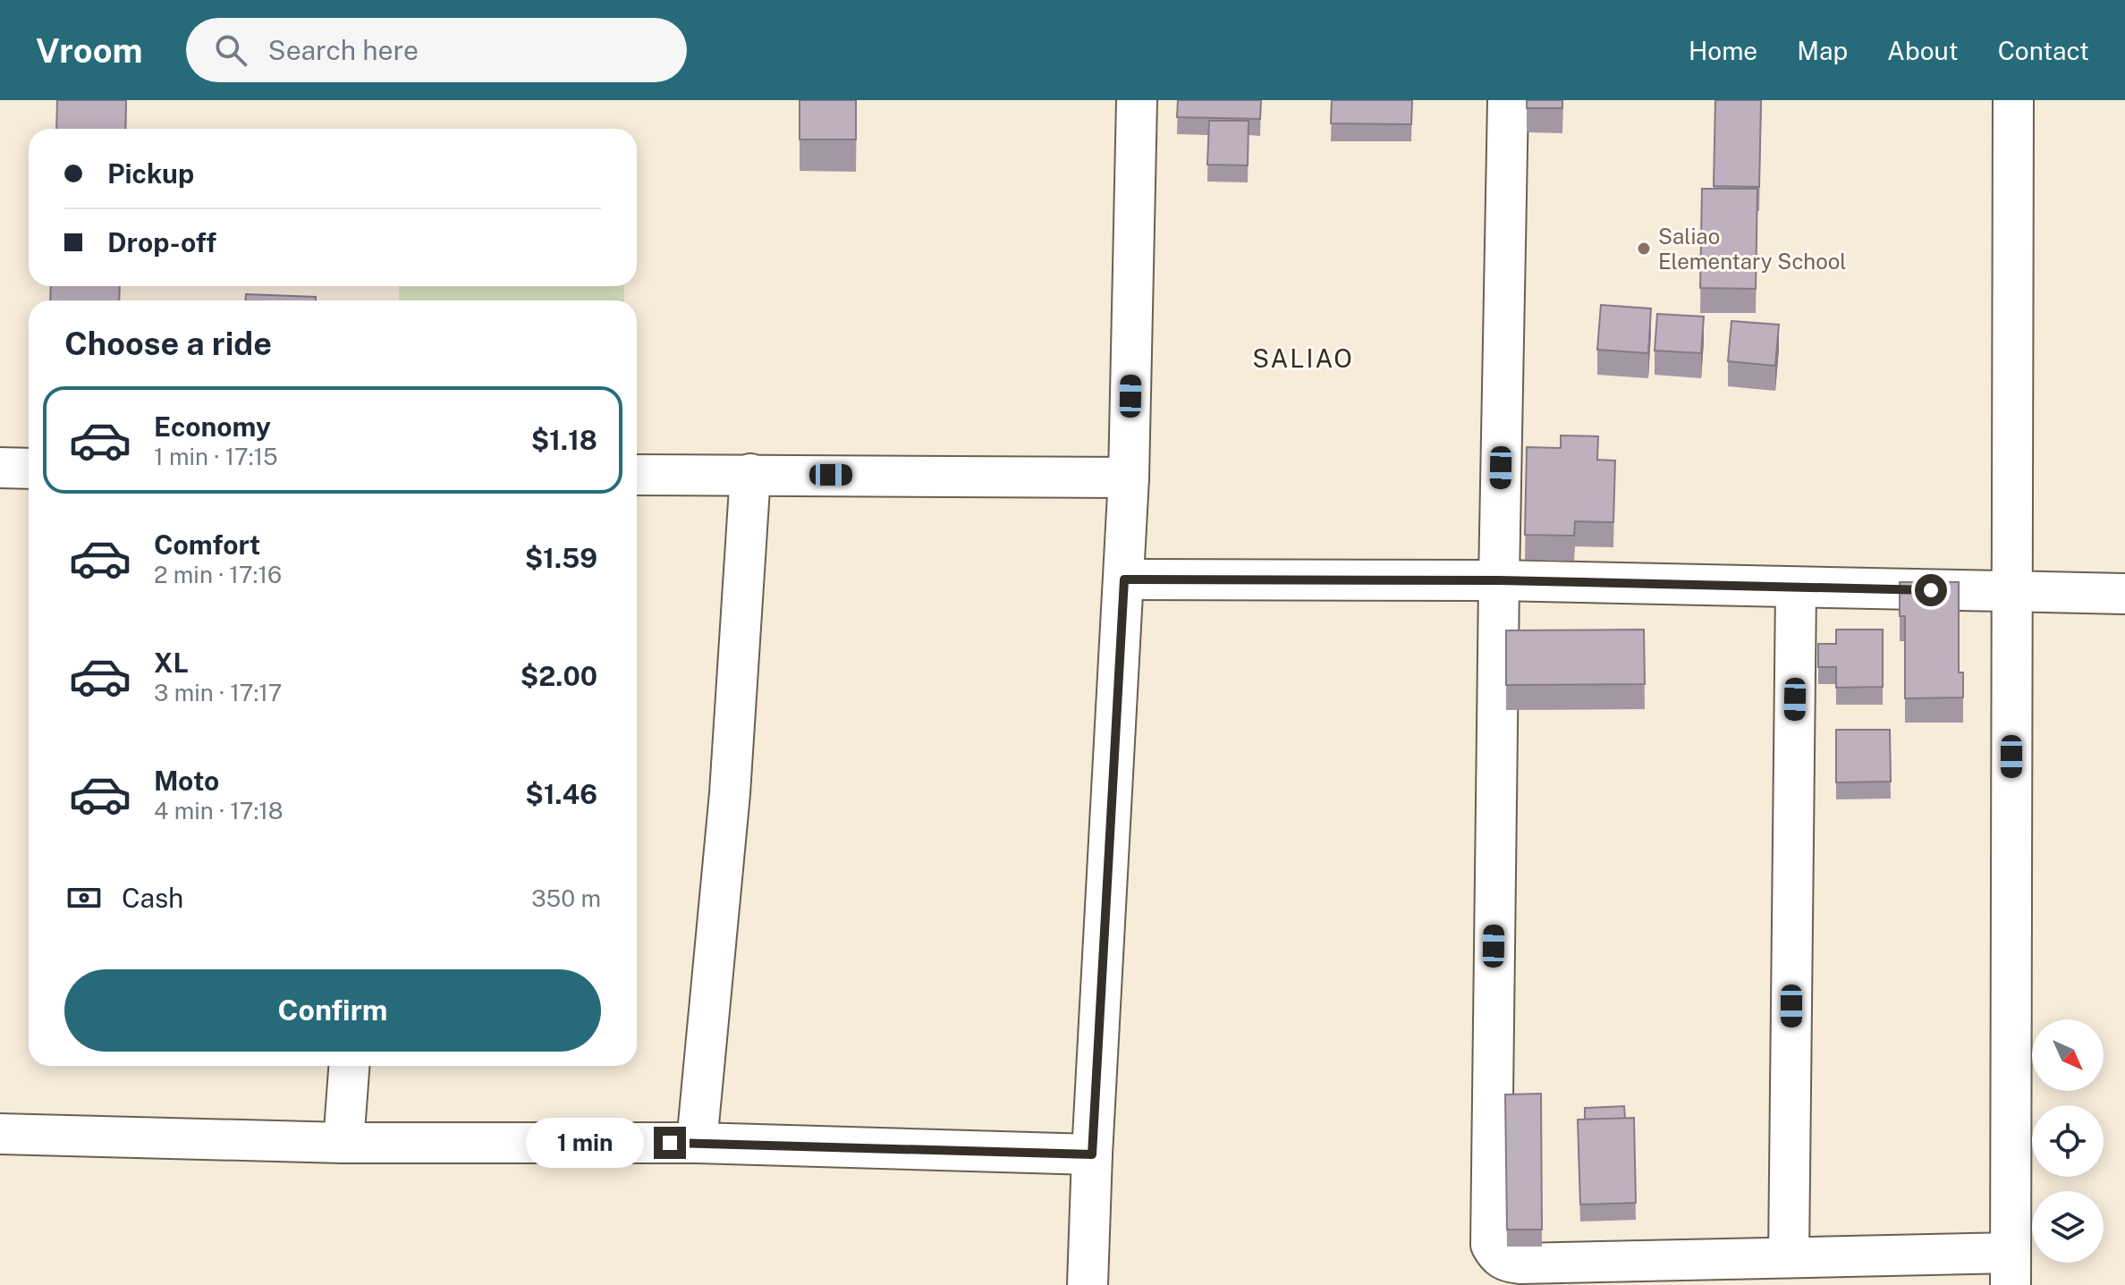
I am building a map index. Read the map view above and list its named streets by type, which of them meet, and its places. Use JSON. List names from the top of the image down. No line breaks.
{"districts":["SALIAO"],"places":["Saliao Elementary School"],"north":"bottom right","page":{"header":"Vroom","search":"Search here","nav":["Home","Map","About","Contact"],"banner":["Pickup","Drop-off"],"heading":"Choose a ride","list":[{"name":"Economy","note":"1 min · 17:15","value":"$1.18"},{"name":"Comfort","note":"2 min · 17:16","value":"$1.59"},{"name":"XL","note":"3 min · 17:17","value":"$2.00"},{"name":"Moto","note":"4 min · 17:18","value":"$1.46"}],"pay":["Cash","350 m"],"buttons":"Confirm","bubble":"1 min"}}
